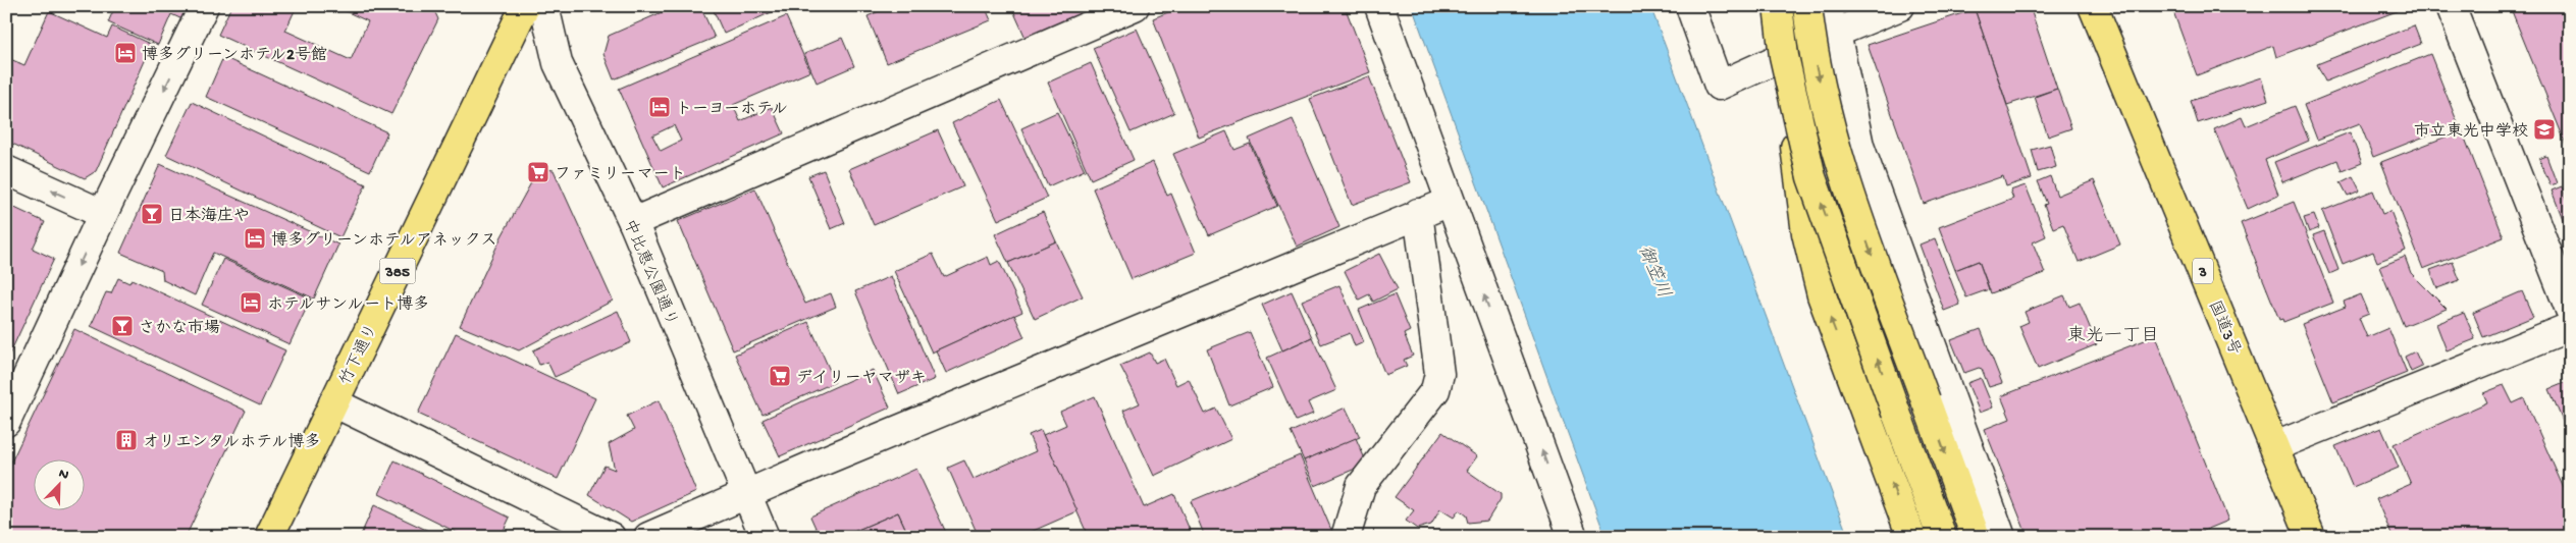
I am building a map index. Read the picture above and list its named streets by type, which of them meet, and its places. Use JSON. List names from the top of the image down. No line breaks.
{"streets":{"highway":["385","3","国道3号","竹下通り"],"street":["中比恵公園通り"]},"districts":["東光一丁目"],"water":["御笠川"],"places":{"hotel":["博多グリーンホテル2号館","トーヨーホテル","博多グリーンホテルアネックス","ホテルサンルート博多"],"school or university":["市立東光中学校"],"supermarket":["ファミリーマート","デイリーヤマザキ"],"bar":["日本海庄や","さかな市場"],"building":["オリエンタルホテル博多"]},"north":"top right"}
